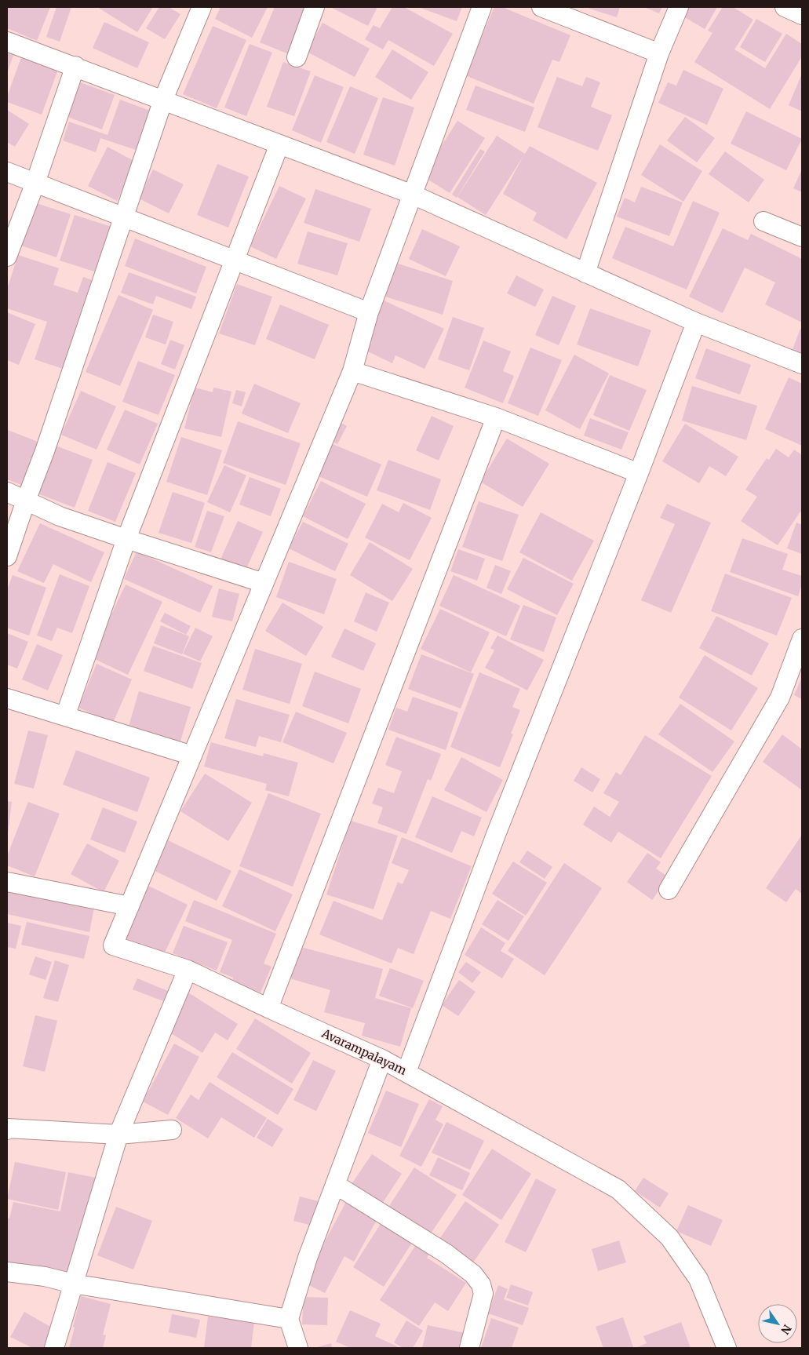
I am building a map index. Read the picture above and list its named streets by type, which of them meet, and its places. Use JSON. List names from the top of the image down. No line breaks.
{"streets":{"street":["Avarampalayam"]},"north":"bottom right"}
